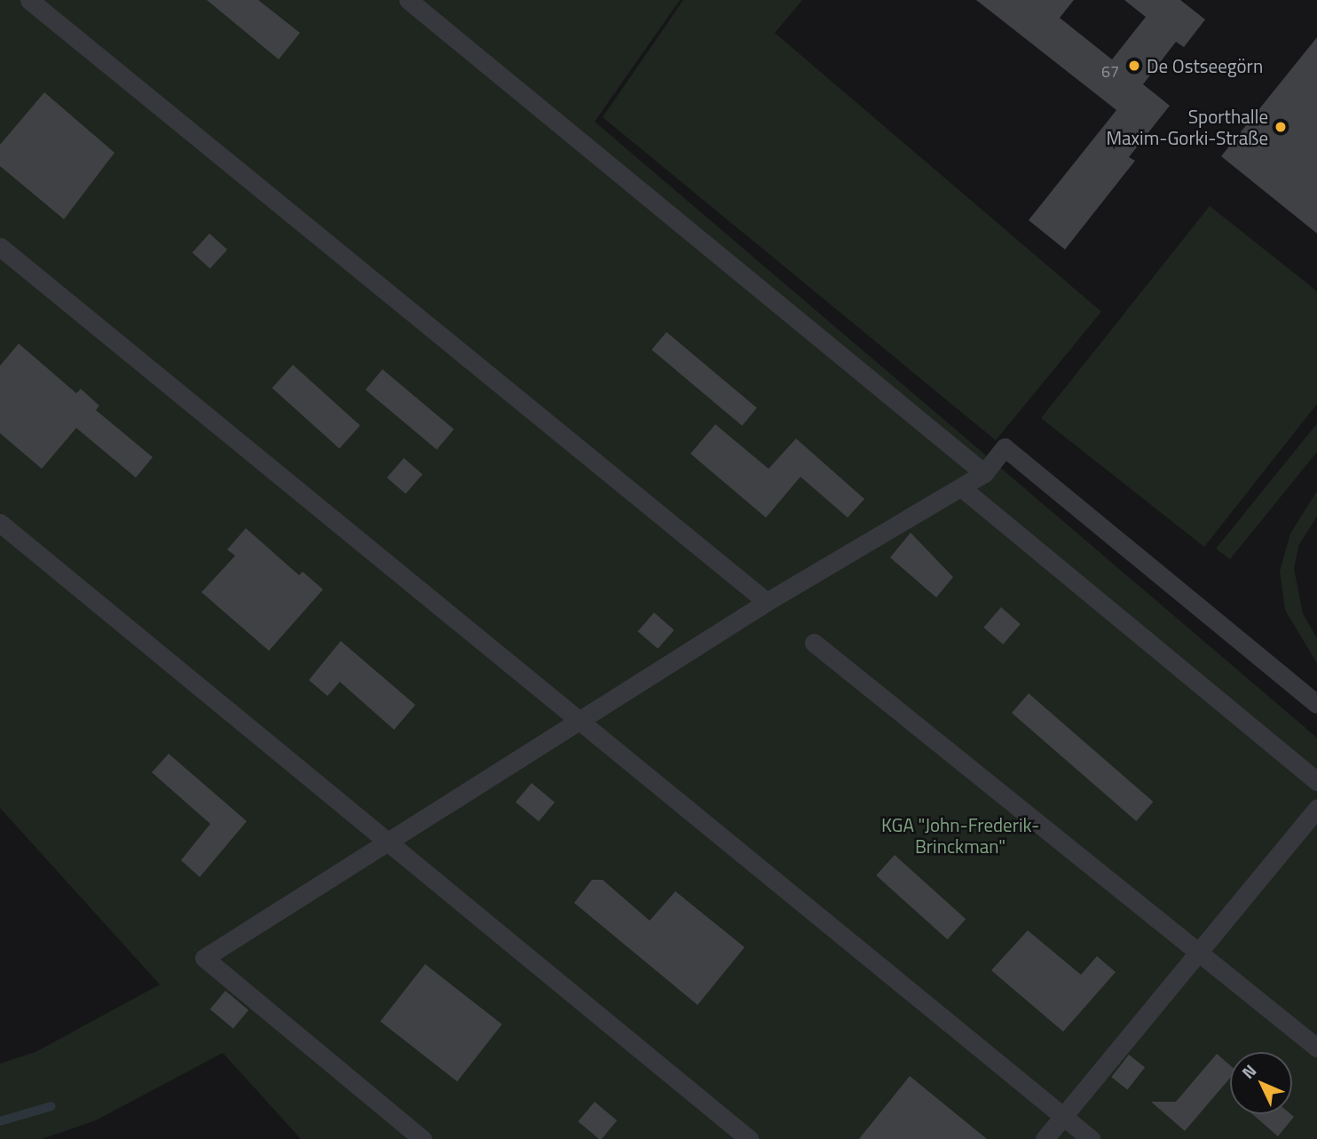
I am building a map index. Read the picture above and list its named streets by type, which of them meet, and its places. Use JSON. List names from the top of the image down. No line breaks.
{"parks":["KGA \"John-Frederik- Brinckman\""],"places":["De Ostseegörn","Sporthalle Maxim-Gorki-Straße"],"house_numbers":["67"],"north":"top left"}
